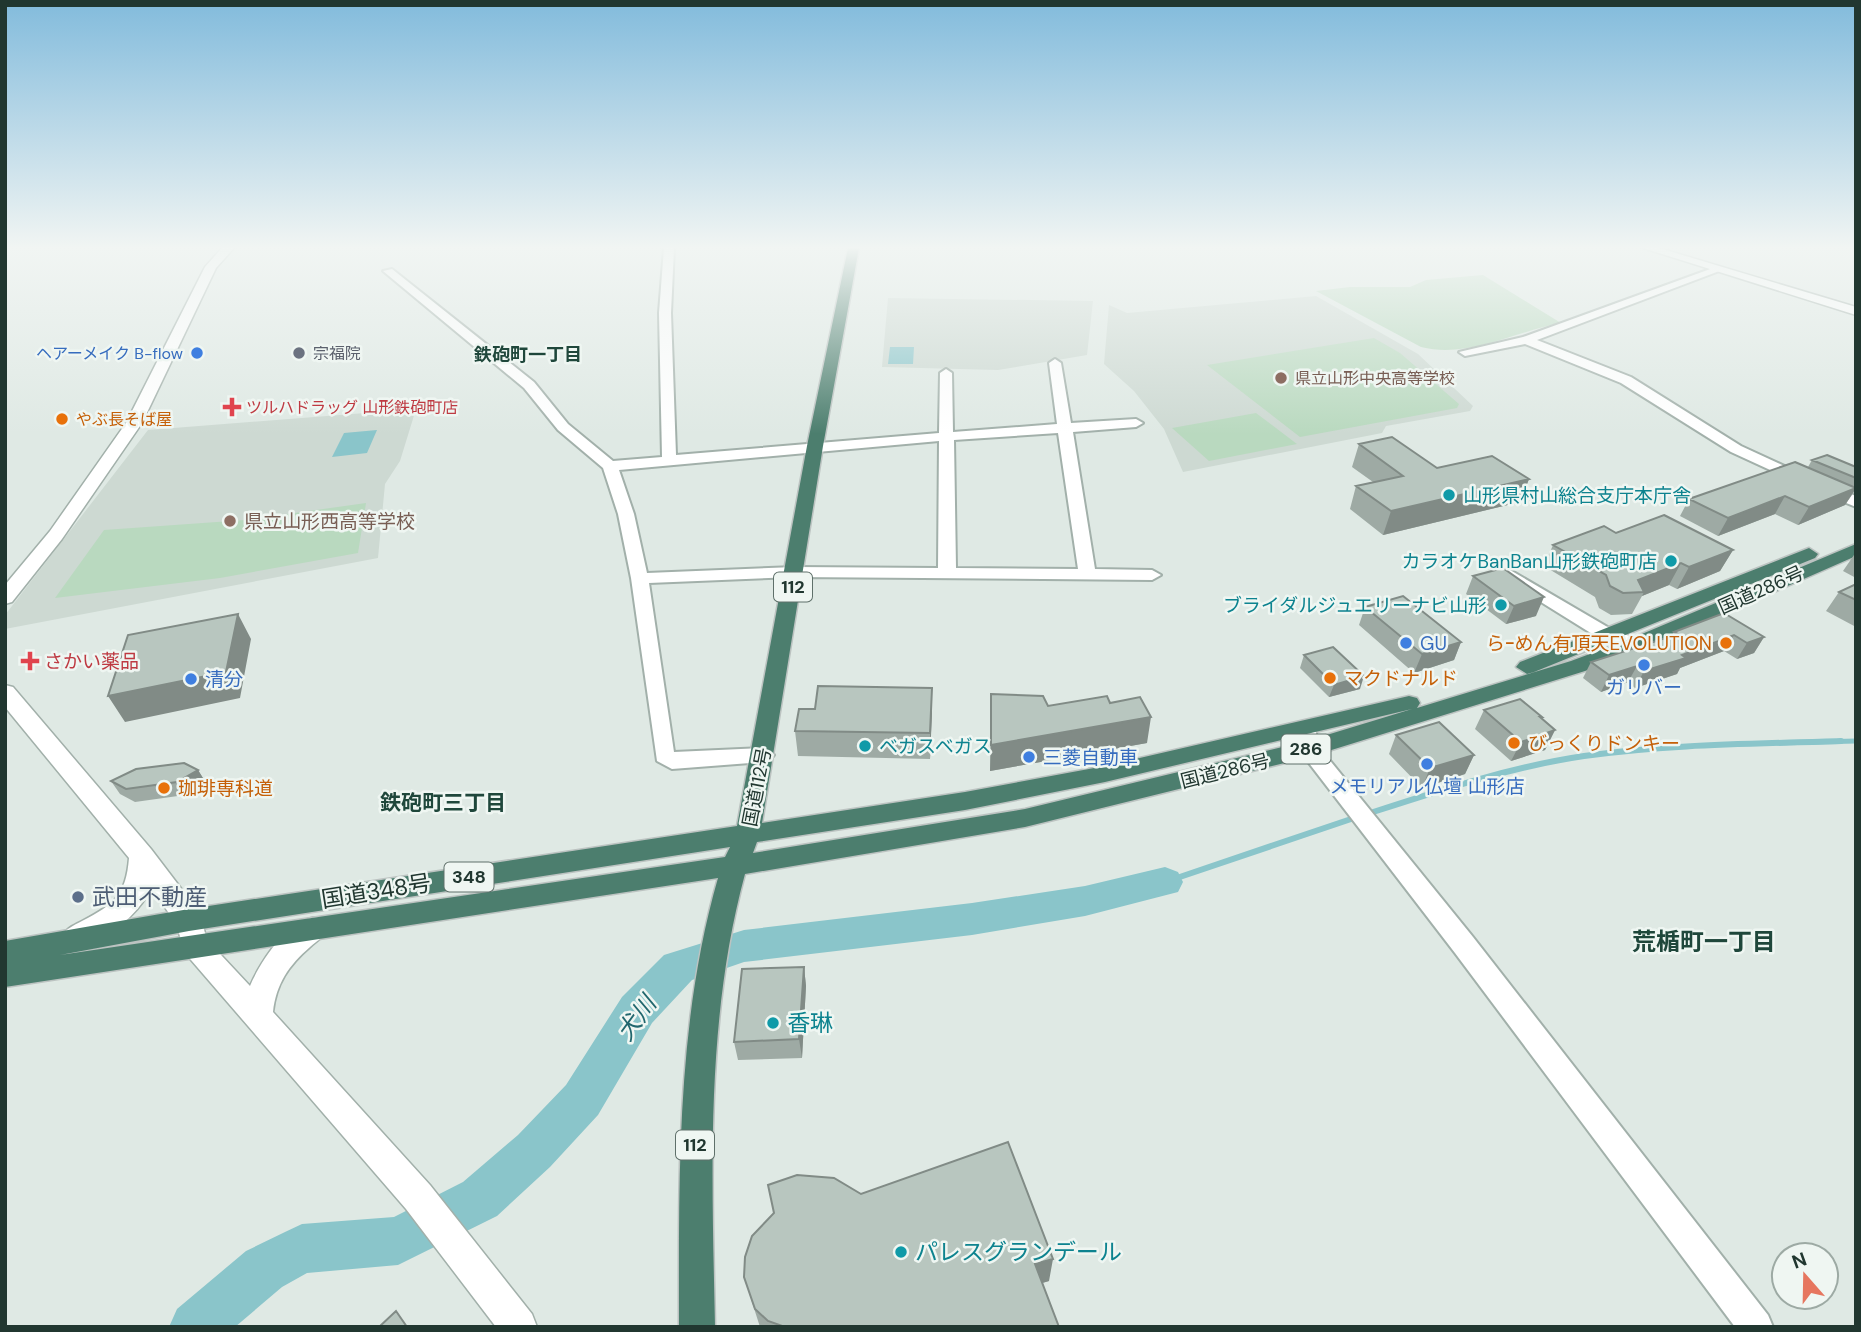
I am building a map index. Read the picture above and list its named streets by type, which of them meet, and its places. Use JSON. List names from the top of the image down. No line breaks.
{"streets":{"highway":["112","国道286号","286","国道112号","348","国道348号"]},"crossings":[["国道286号","国道112号"],["国道286号","国道348号"],["国道112号","国道348号"]],"districts":["鉄砲町一丁目","鉄砲町三丁目","荒楯町一丁目"],"water":["犬川"],"places":{"other":["ヘアーメイク B-flow","宗福院","県立山形中央高等学校","やぶ長そば屋","山形県村山総合支庁本庁舎","県立山形西高等学校","カラオケBanBan山形鉄砲町店","ブライダルジュエリーナビ山形","GU","らｰめん有頂天EVOLUTION","ガリバー","マクドナルド","清分","びっくりドンキー","ベガスベガス","三菱自動車","メモリアル仏壇 山形店","珈琲専科道","武田不動産","香琳","パレスグランデール"],"health":["ツルハドラッグ 山形鉄砲町店","さかい薬品"]},"north":"top"}
